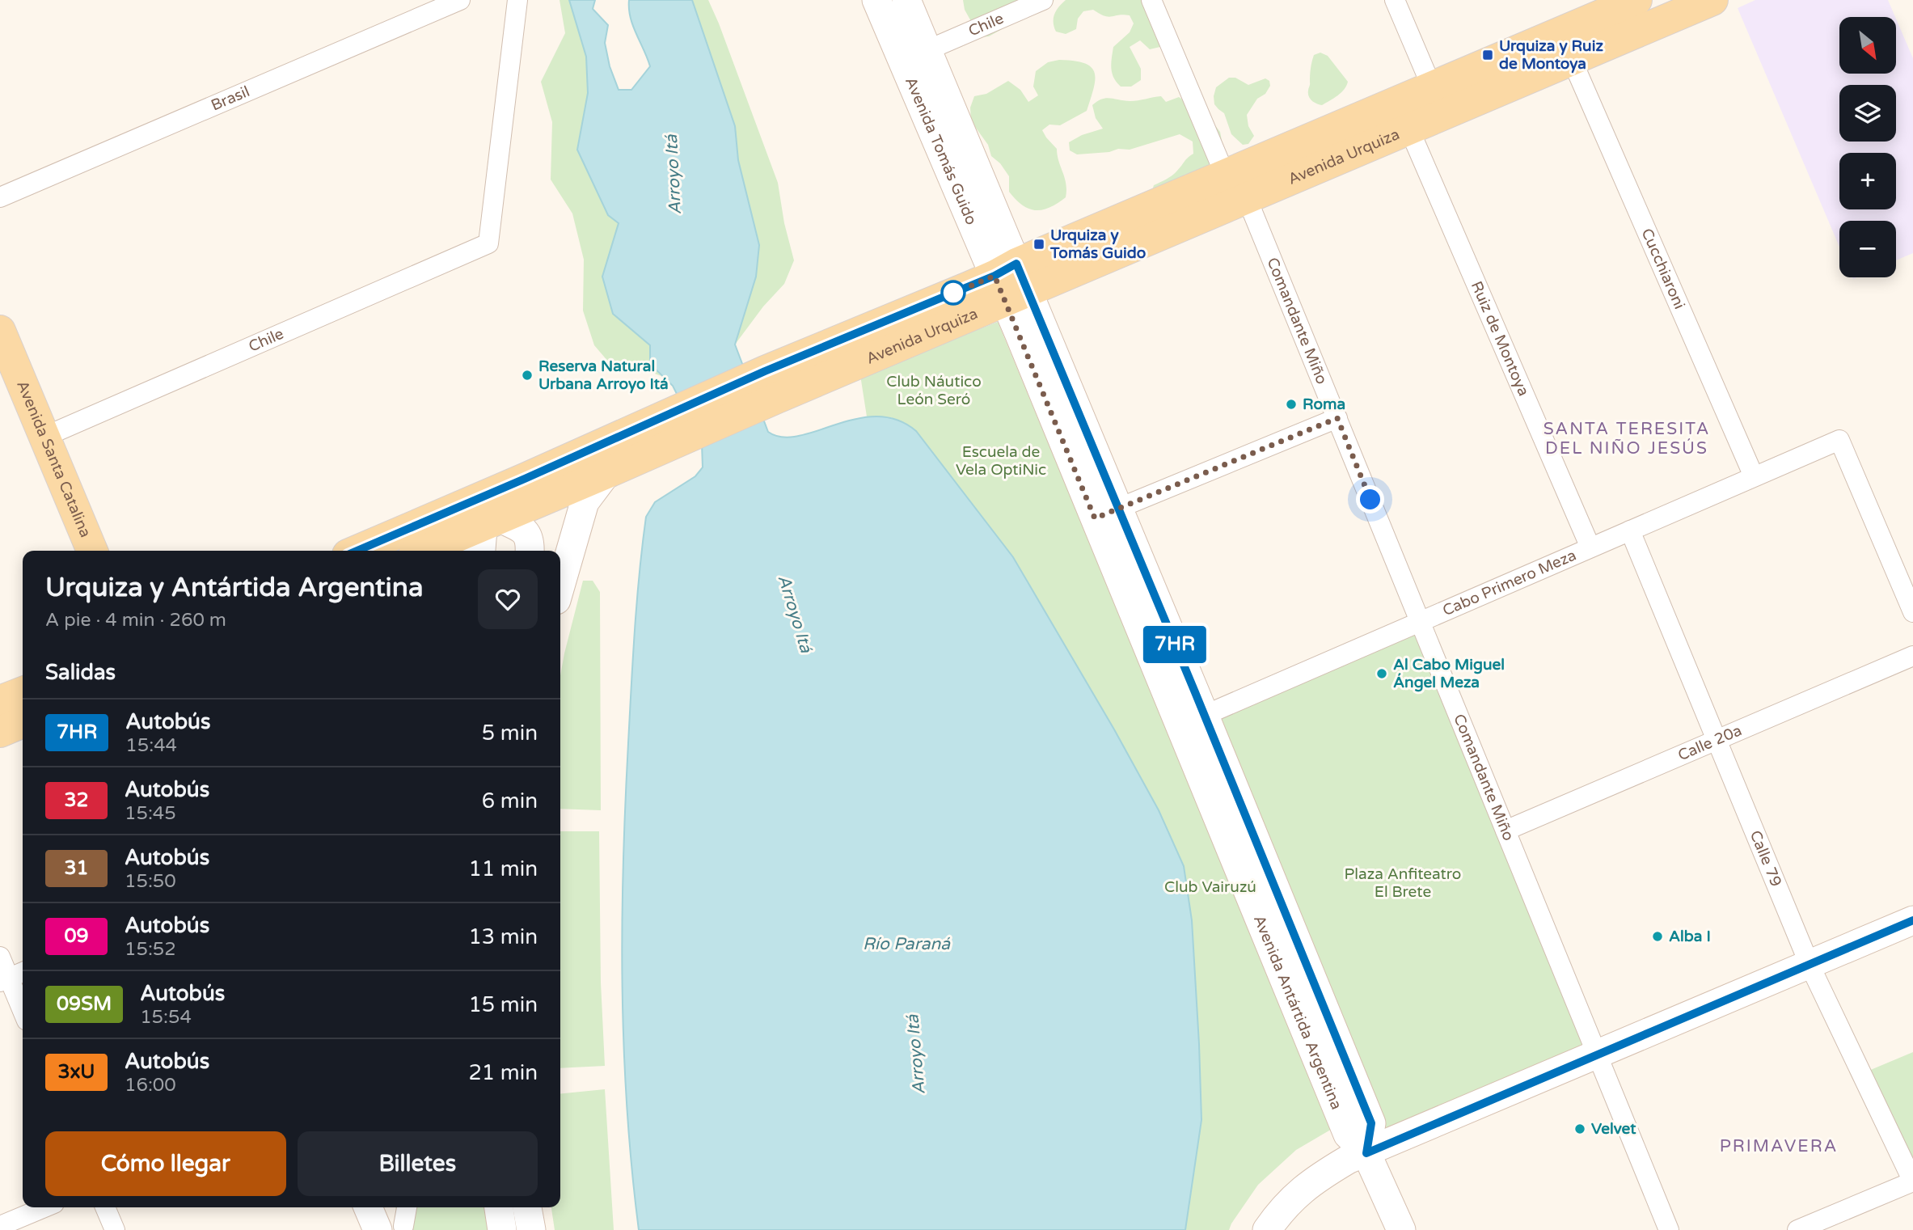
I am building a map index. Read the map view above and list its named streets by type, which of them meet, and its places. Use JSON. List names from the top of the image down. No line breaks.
{"streets":{"main road":["Avenida Tomás Guido","Avenida Urquiza","Avenida Santa Catalina","Avenida Antártida Argentina"],"street":["Chile","Brasil","Cucchiaroni","Comandante Miño","Ruiz de Montoya","Cabo Primero Meza","Calle 20a","Calle 79"]},"crossings":[["Chile","Avenida Tomás Guido"],["Chile","Avenida Santa Catalina"],["Avenida Tomás Guido","Avenida Urquiza"],["Avenida Tomás Guido","Avenida Antártida Argentina"],["Avenida Urquiza","Cucchiaroni"],["Avenida Urquiza","Comandante Miño"],["Avenida Urquiza","Ruiz de Montoya"],["Avenida Urquiza","Avenida Antártida Argentina"],["Cucchiaroni","Cabo Primero Meza"],["Comandante Miño","Cabo Primero Meza"],["Comandante Miño","Calle 20a"],["Ruiz de Montoya","Cabo Primero Meza"],["Cabo Primero Meza","Calle 79"],["Cabo Primero Meza","Avenida Antártida Argentina"],["Calle 20a","Calle 79"]],"districts":["SANTA TERESITA DEL NIÑO JESÚS","PRIMAVERA"],"water":["Arroyo Itá","Río Paraná"],"parks":["Club Náutico León Seró","Escuela de Vela OptiNic","Plaza Anfiteatro El Brete","Club Vairuzú"],"places":{"transit":["Urquiza y Ruiz de Montoya","Urquiza y Tomás Guido"],"other":["Reserva Natural Urbana Arroyo Itá","Roma","Al Cabo Miguel Ángel Meza","Alba I","Velvet"]},"lines":["bus line 7HR"],"north":"bottom right","page":{"on_map":"7HR","map_buttons":["+","−"],"heading":[["Urquiza y Antártida Argentina","A pie · 4 min · 260 m"],"Salidas"],"list":[{"mark":"7HR","name":"Autobús","note":"15:44","value":"5 min"},{"mark":"32","name":"Autobús","note":"15:45","value":"6 min"},{"mark":"31","name":"Autobús","note":"15:50","value":"11 min"},{"mark":"09","name":"Autobús","note":"15:52","value":"13 min"},{"mark":"09SM","name":"Autobús","note":"15:54","value":"15 min"},{"mark":"3xU","name":"Autobús","note":"16:00","value":"21 min"}],"buttons":["Cómo llegar","Billetes"]}}
